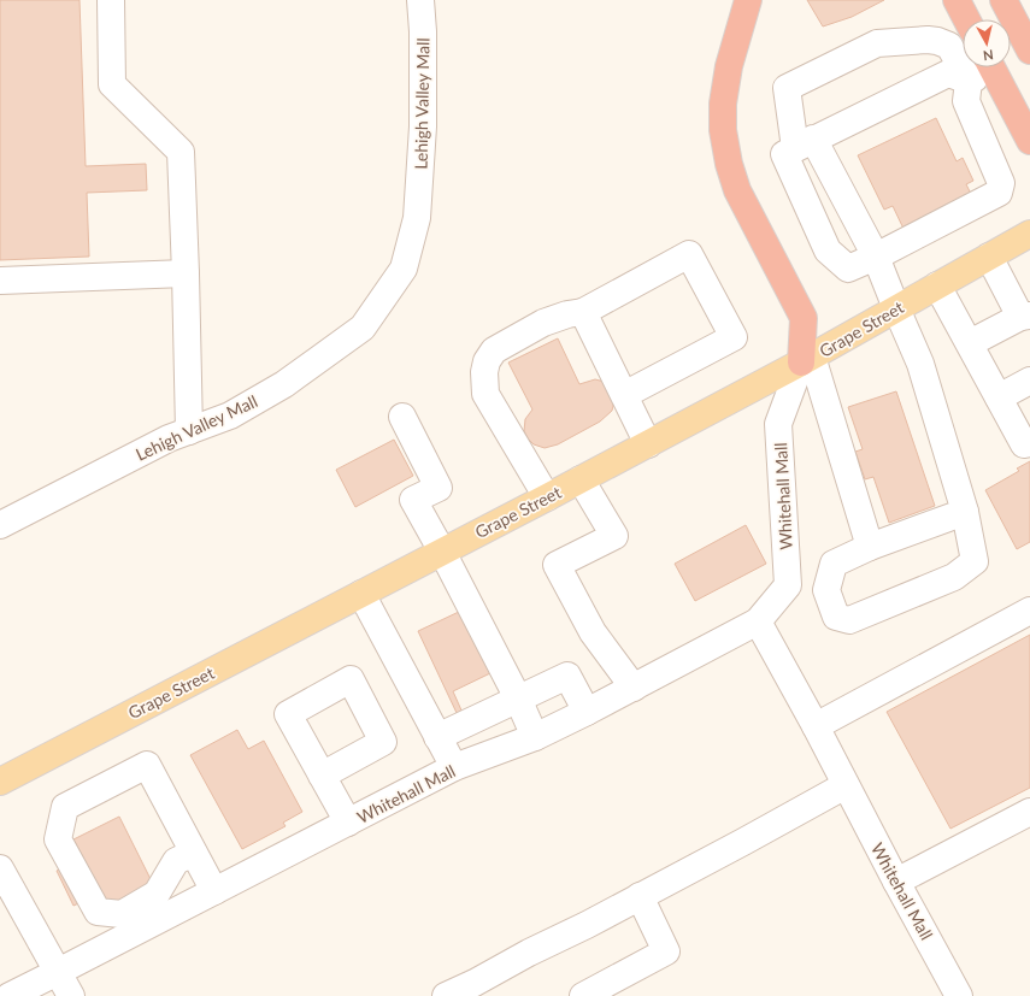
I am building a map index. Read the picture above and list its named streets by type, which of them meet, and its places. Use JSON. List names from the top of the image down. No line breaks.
{"streets":{"main road":["Grape Street"],"street":["Lehigh Valley Mall","Whitehall Mall"]},"crossings":[["Grape Street","Whitehall Mall"]],"north":"bottom"}
